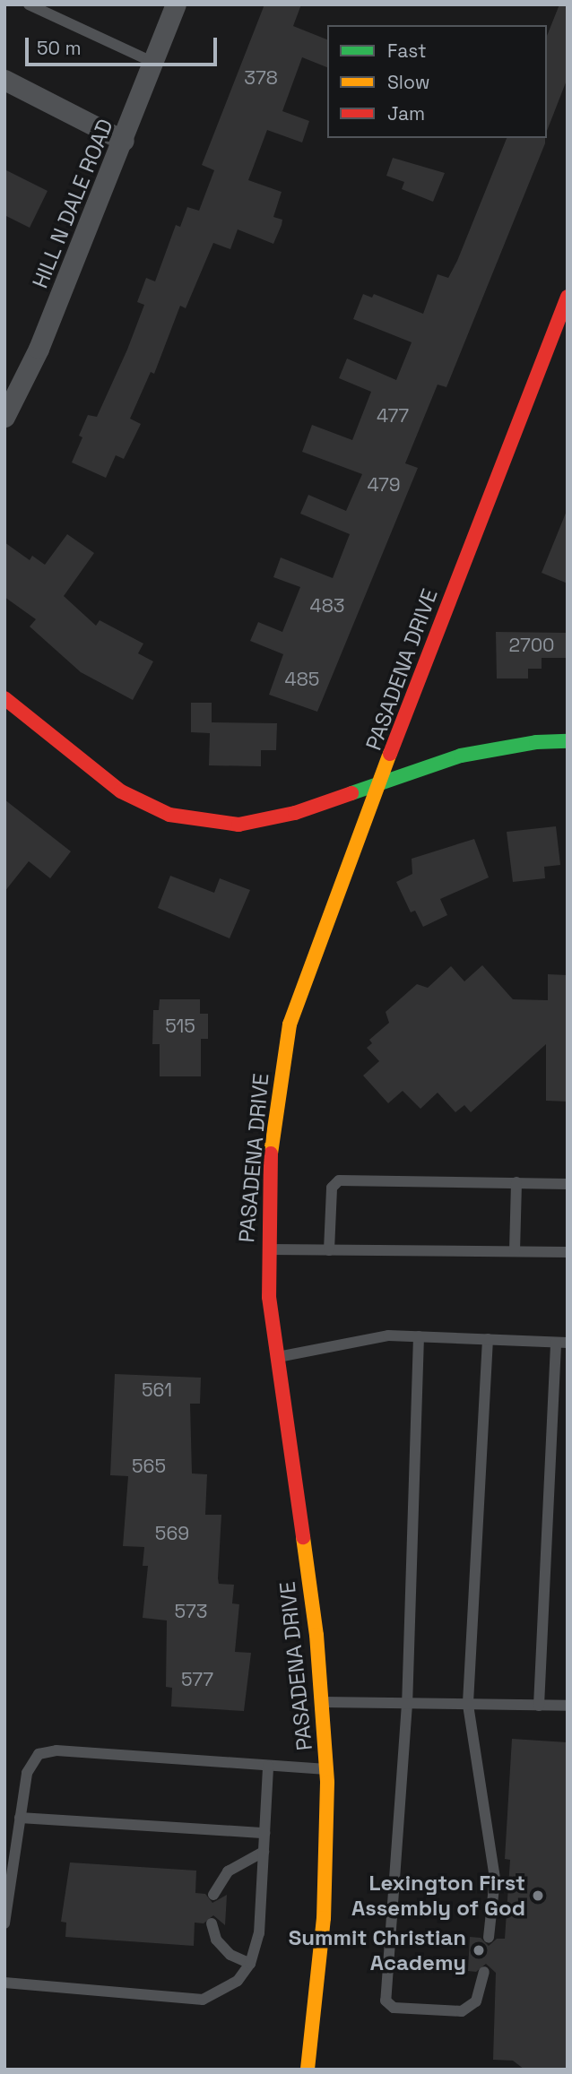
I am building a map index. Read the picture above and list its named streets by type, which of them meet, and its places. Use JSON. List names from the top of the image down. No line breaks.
{"streets":{"street":["HILL N DALE ROAD","PASADENA DRIVE"]},"places":["Lexington First Assembly of God","Summit Christian Academy"],"house_numbers":["378","477","479","483","2700","485","515","561","565","569","573","577"],"legend":["Fast","Slow","Jam"],"scale_bar":"50 m"}
